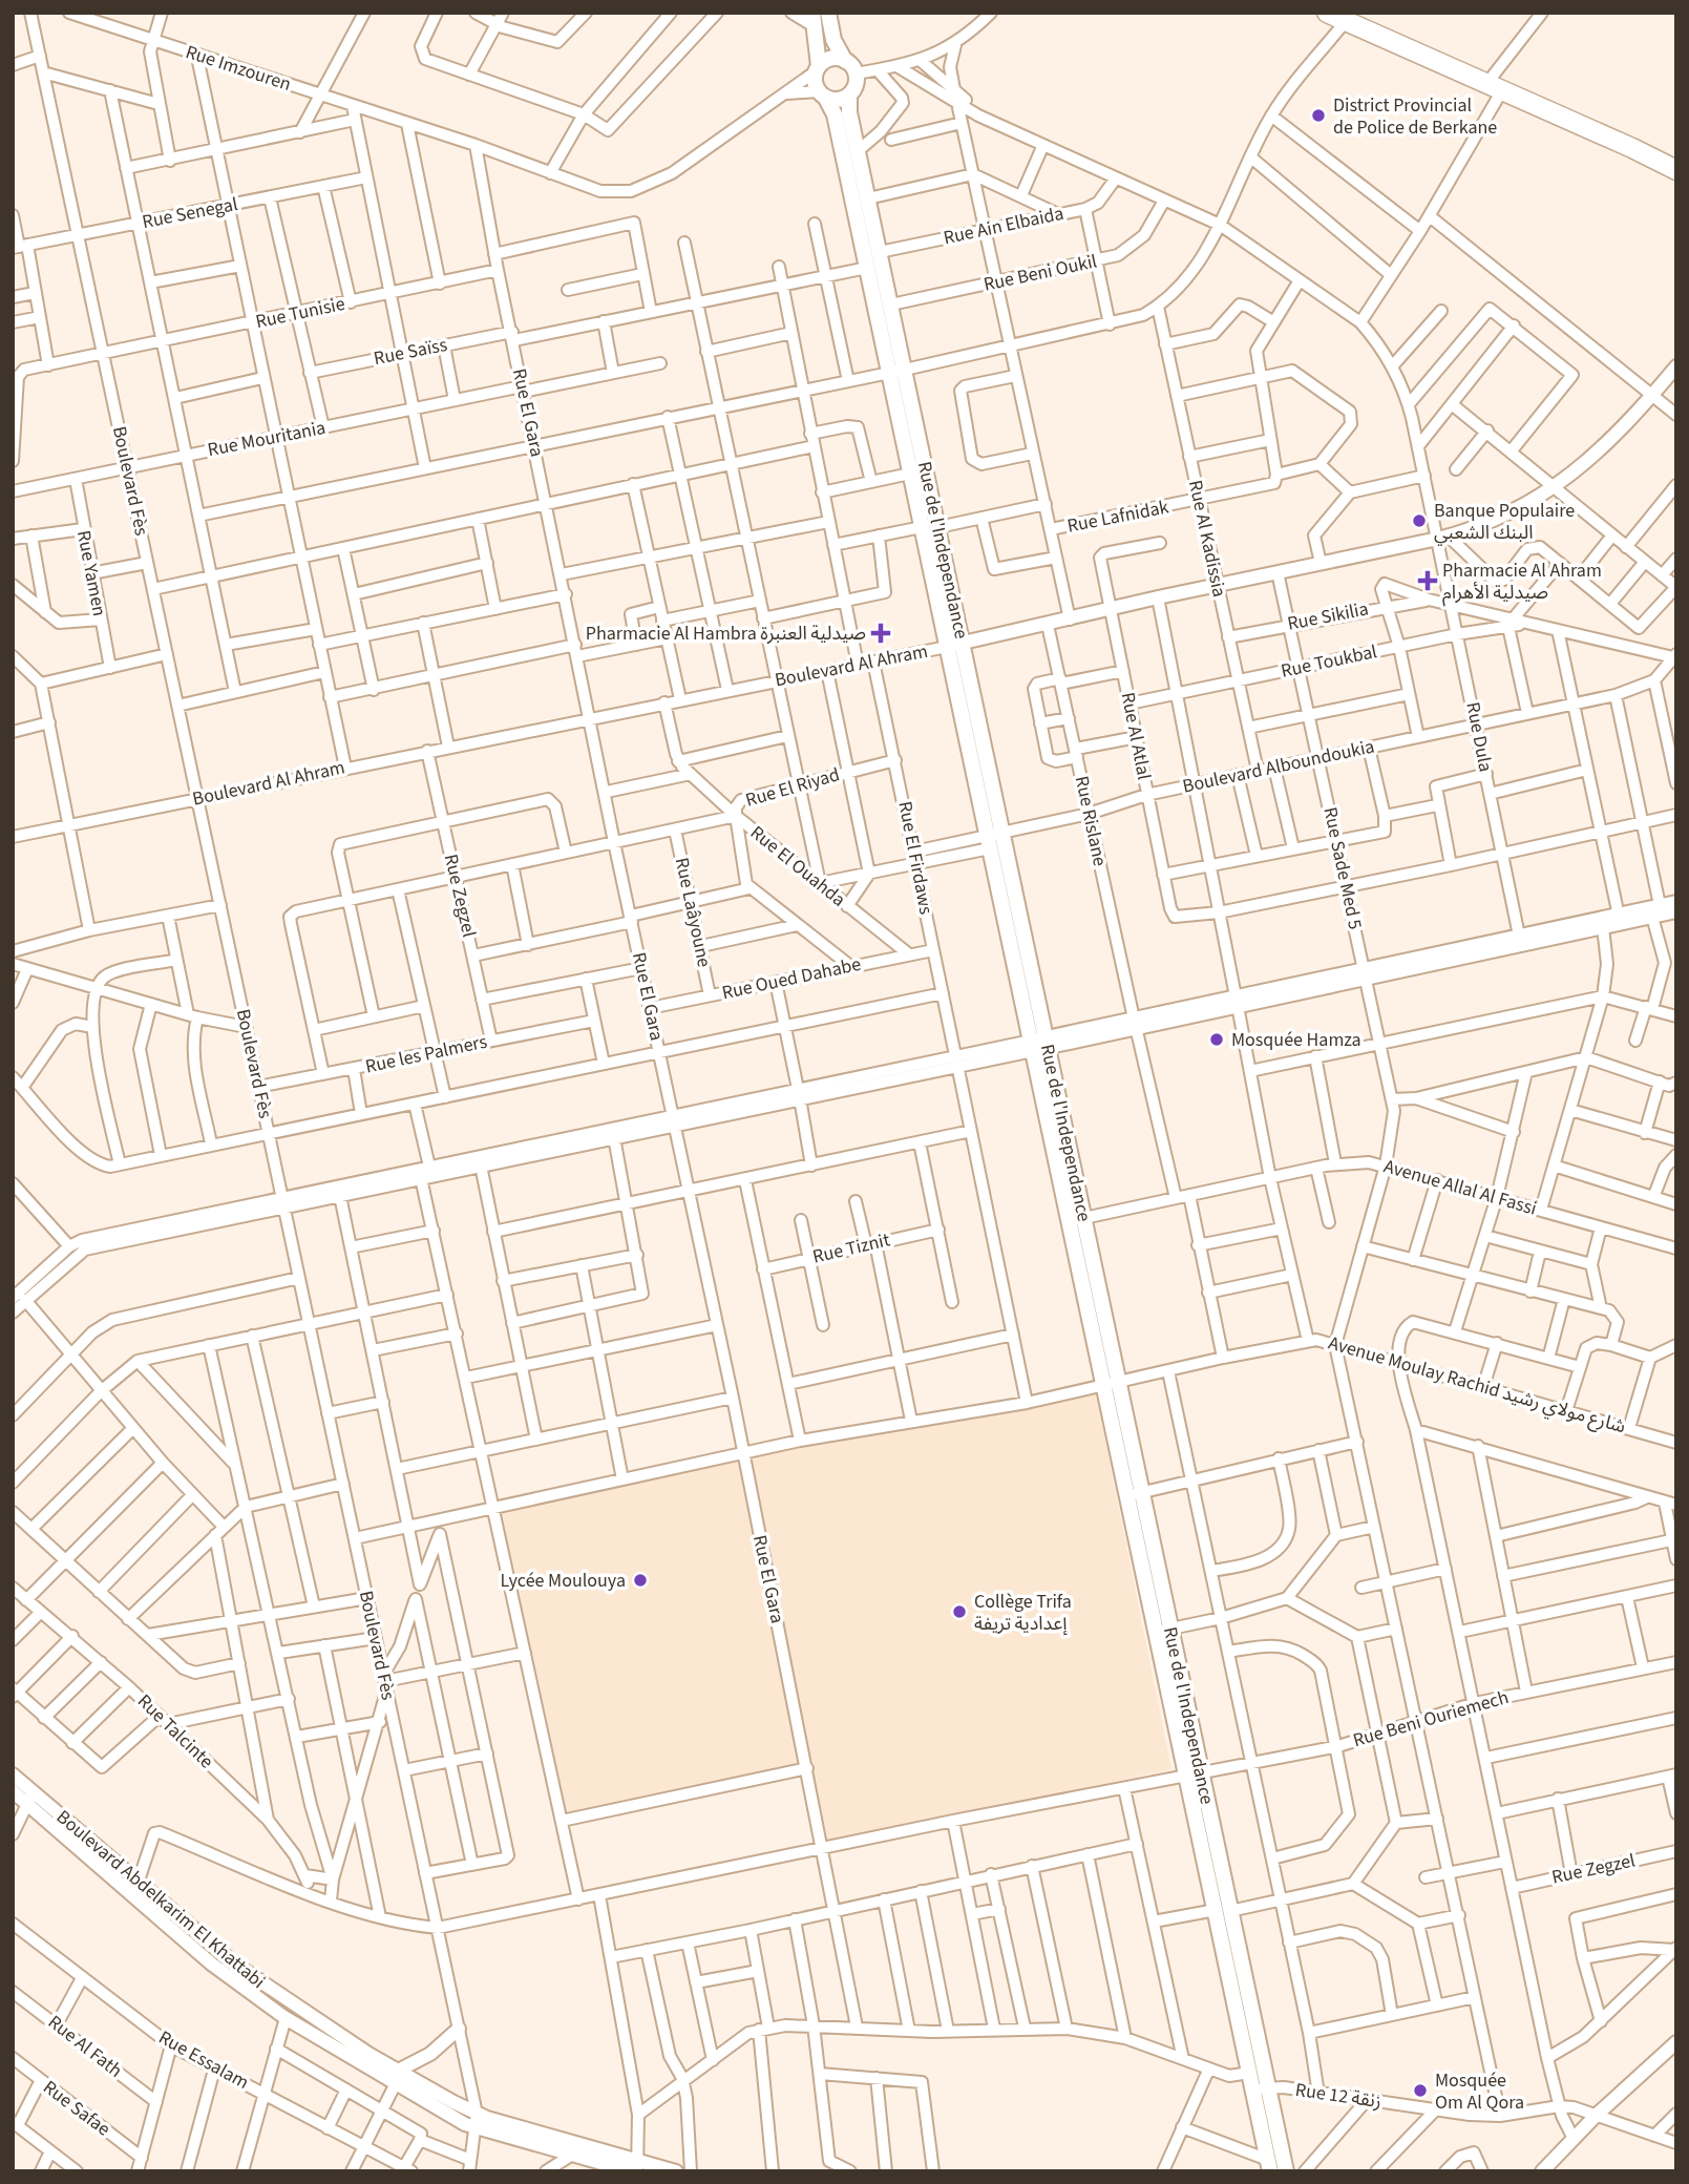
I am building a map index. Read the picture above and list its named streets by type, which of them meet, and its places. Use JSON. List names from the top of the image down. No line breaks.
{"streets":{"main road":["Rue de l'Independance"],"street":["Rue Imzouren","Rue Senegal","Rue Ain Elbaida","Rue Beni Oukil","Rue Tunisie","Rue Saïss","Rue El Gara","Rue Mouritania","Boulevard Fès","Rue Lafnidak","Rue Al Kadissia","Rue Yamen","Rue Sikilia","Rue Toukbal","Boulevard Al Ahram","Rue Al Atlal","Rue Dula","Boulevard Alboundoukia","Rue El Riyad","Rue Rislane","Rue El Firdaws","Rue El Ouahda","Rue Sade Med 5","Rue Zegzel","Rue Laâyoune","Rue Oued Dahabe","Rue les Palmers","Avenue Allal Al Fassi","Rue Tiznit","Avenue Moulay Rachid شارع مولاي رشيد","Rue Beni Ouriemech","Rue Talcinte","Boulevard Abdelkarim El Khattabi","Rue Al Fath","Rue Essalam","Rue 12 زنقة","Rue Safae"]},"crossings":[["Rue Imzouren","Rue El Gara"],["Rue Imzouren","Rue de l'Independance"],["Rue Senegal","Boulevard Fès"],["Rue Ain Elbaida","Rue de l'Independance"],["Rue Ain Elbaida","Rue Dula"],["Rue Beni Oukil","Rue de l'Independance"],["Rue Beni Oukil","Rue Dula"],["Rue Tunisie","Rue El Gara"],["Rue Tunisie","Boulevard Fès"],["Rue Saïss","Rue El Gara"],["Rue Saïss","Rue de l'Independance"],["Rue El Gara","Rue Mouritania"],["Rue El Gara","Boulevard Al Ahram"],["Rue El Gara","Rue El Riyad"],["Rue El Gara","Rue Oued Dahabe"],["Rue El Gara","Avenue Moulay Rachid شارع مولاي رشيد"],["Rue El Gara","Rue Beni Ouriemech"],["Rue Mouritania","Boulevard Fès"],["Rue Mouritania","Rue Yamen"],["Boulevard Fès","Boulevard Al Ahram"],["Boulevard Fès","Rue les Palmers"],["Boulevard Fès","Avenue Moulay Rachid شارع مولاي رشيد"],["Boulevard Fès","Rue Beni Ouriemech"],["Boulevard Fès","Boulevard Abdelkarim El Khattabi"],["Rue Lafnidak","Rue Al Kadissia"],["Rue Al Kadissia","Rue Sikilia"],["Rue Al Kadissia","Rue Toukbal"],["Rue Al Kadissia","Boulevard Al Ahram"],["Rue Al Kadissia","Boulevard Alboundoukia"],["Rue de l'Independance","Boulevard Al Ahram"],["Rue de l'Independance","Boulevard Alboundoukia"],["Rue de l'Independance","Avenue Allal Al Fassi"],["Rue de l'Independance","Avenue Moulay Rachid شارع مولاي رشيد"],["Rue de l'Independance","Rue Beni Ouriemech"],["Rue de l'Independance","Rue 12 زنقة"],["Rue Sikilia","Rue Sade Med 5"],["Rue Toukbal","Rue Al Atlal"],["Rue Toukbal","Rue Dula"],["Rue Toukbal","Rue Sade Med 5"],["Boulevard Al Ahram","Rue Al Atlal"],["Boulevard Al Ahram","Rue Dula"],["Boulevard Al Ahram","Rue Rislane"],["Boulevard Al Ahram","Rue El Firdaws"],["Boulevard Al Ahram","Rue Sade Med 5"],["Boulevard Al Ahram","Rue Zegzel"],["Rue Al Atlal","Boulevard Alboundoukia"],["Rue Dula","Boulevard Alboundoukia"],["Boulevard Alboundoukia","Rue Rislane"],["Boulevard Alboundoukia","Rue El Firdaws"],["Boulevard Alboundoukia","Rue El Ouahda"],["Boulevard Alboundoukia","Rue Sade Med 5"],["Rue El Riyad","Rue El Firdaws"],["Rue El Riyad","Rue El Ouahda"],["Rue El Riyad","Rue Zegzel"],["Rue El Riyad","Rue Laâyoune"],["Rue Rislane","Avenue Allal Al Fassi"],["Rue El Firdaws","Rue Oued Dahabe"],["Rue El Firdaws","Avenue Moulay Rachid شارع مولاي رشيد"],["Rue El Ouahda","Rue Oued Dahabe"],["Rue Sade Med 5","Avenue Allal Al Fassi"],["Rue Sade Med 5","Avenue Moulay Rachid شارع مولاي رشيد"],["Rue Zegzel","Rue les Palmers"],["Rue Laâyoune","Rue Oued Dahabe"]],"places":{"other":["District Provincial de Police de Berkane","Banque Populaire البنك الشعبي","Mosquée Hamza","Lycée Moulouya","Collège Trifa إعدادية تريفة","Mosquée Om Al Qora"],"health":["Pharmacie Al Ahram صيدلية الأهرام","Pharmacie Al Hambra صيدلية العنبرة"]}}
